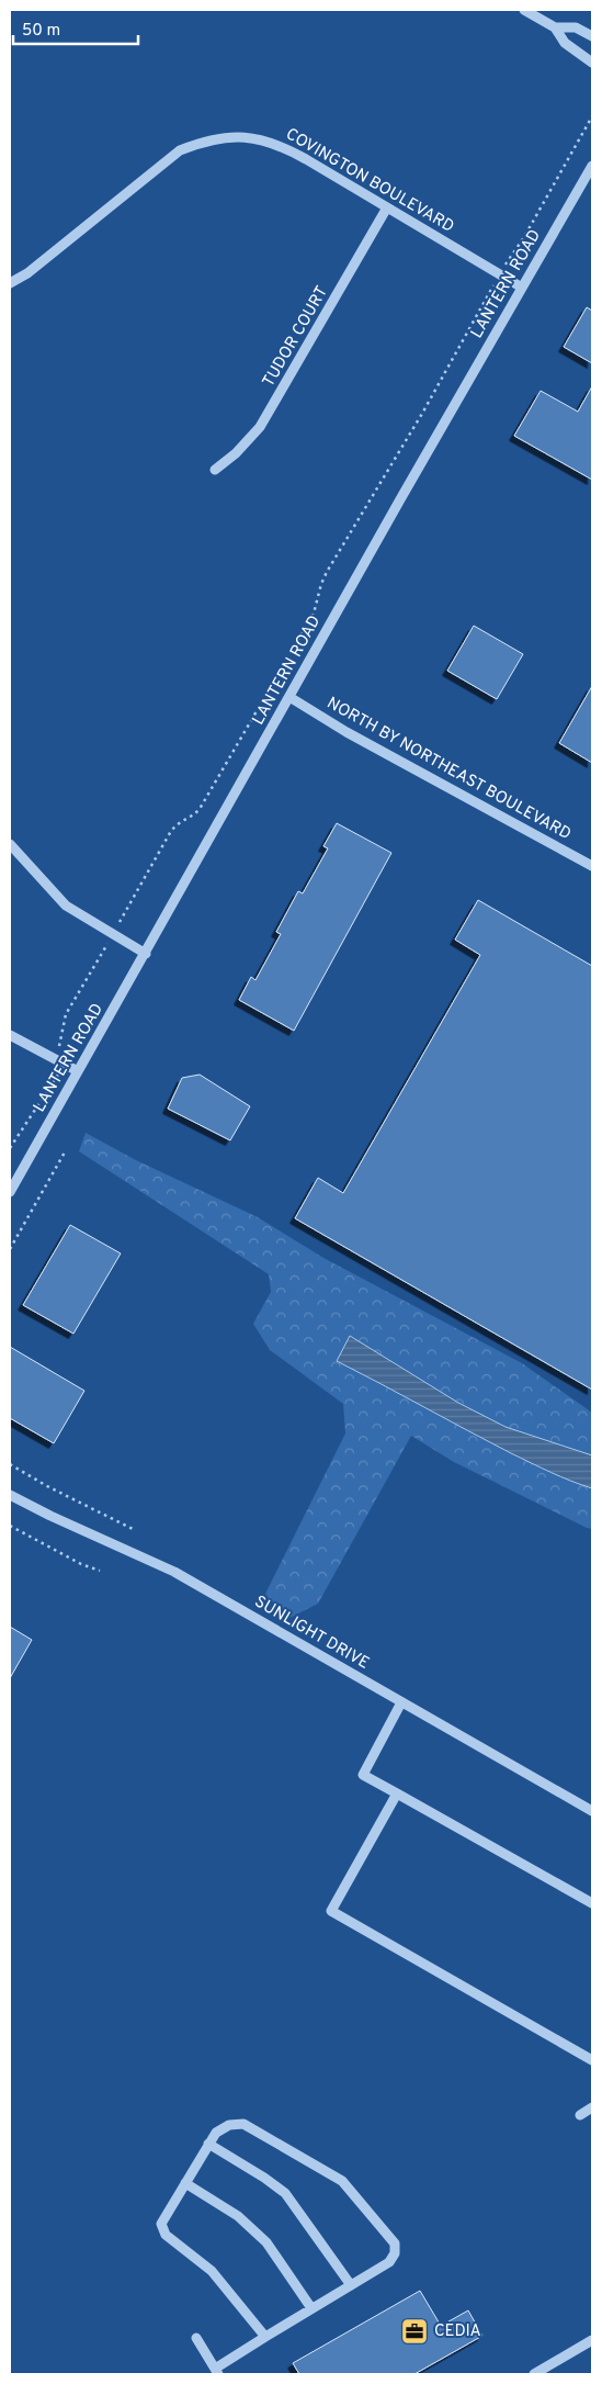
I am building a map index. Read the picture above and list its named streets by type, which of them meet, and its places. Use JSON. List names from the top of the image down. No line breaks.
{"streets":{"street":["COVINGTON BOULEVARD","LANTERN ROAD","TUDOR COURT","NORTH BY NORTHEAST BOULEVARD","SUNLIGHT DRIVE"]},"crossings":[["COVINGTON BOULEVARD","LANTERN ROAD"],["COVINGTON BOULEVARD","TUDOR COURT"],["LANTERN ROAD","NORTH BY NORTHEAST BOULEVARD"]],"places":{"office":["CEDIA"]},"scale_bar":"50 m"}
